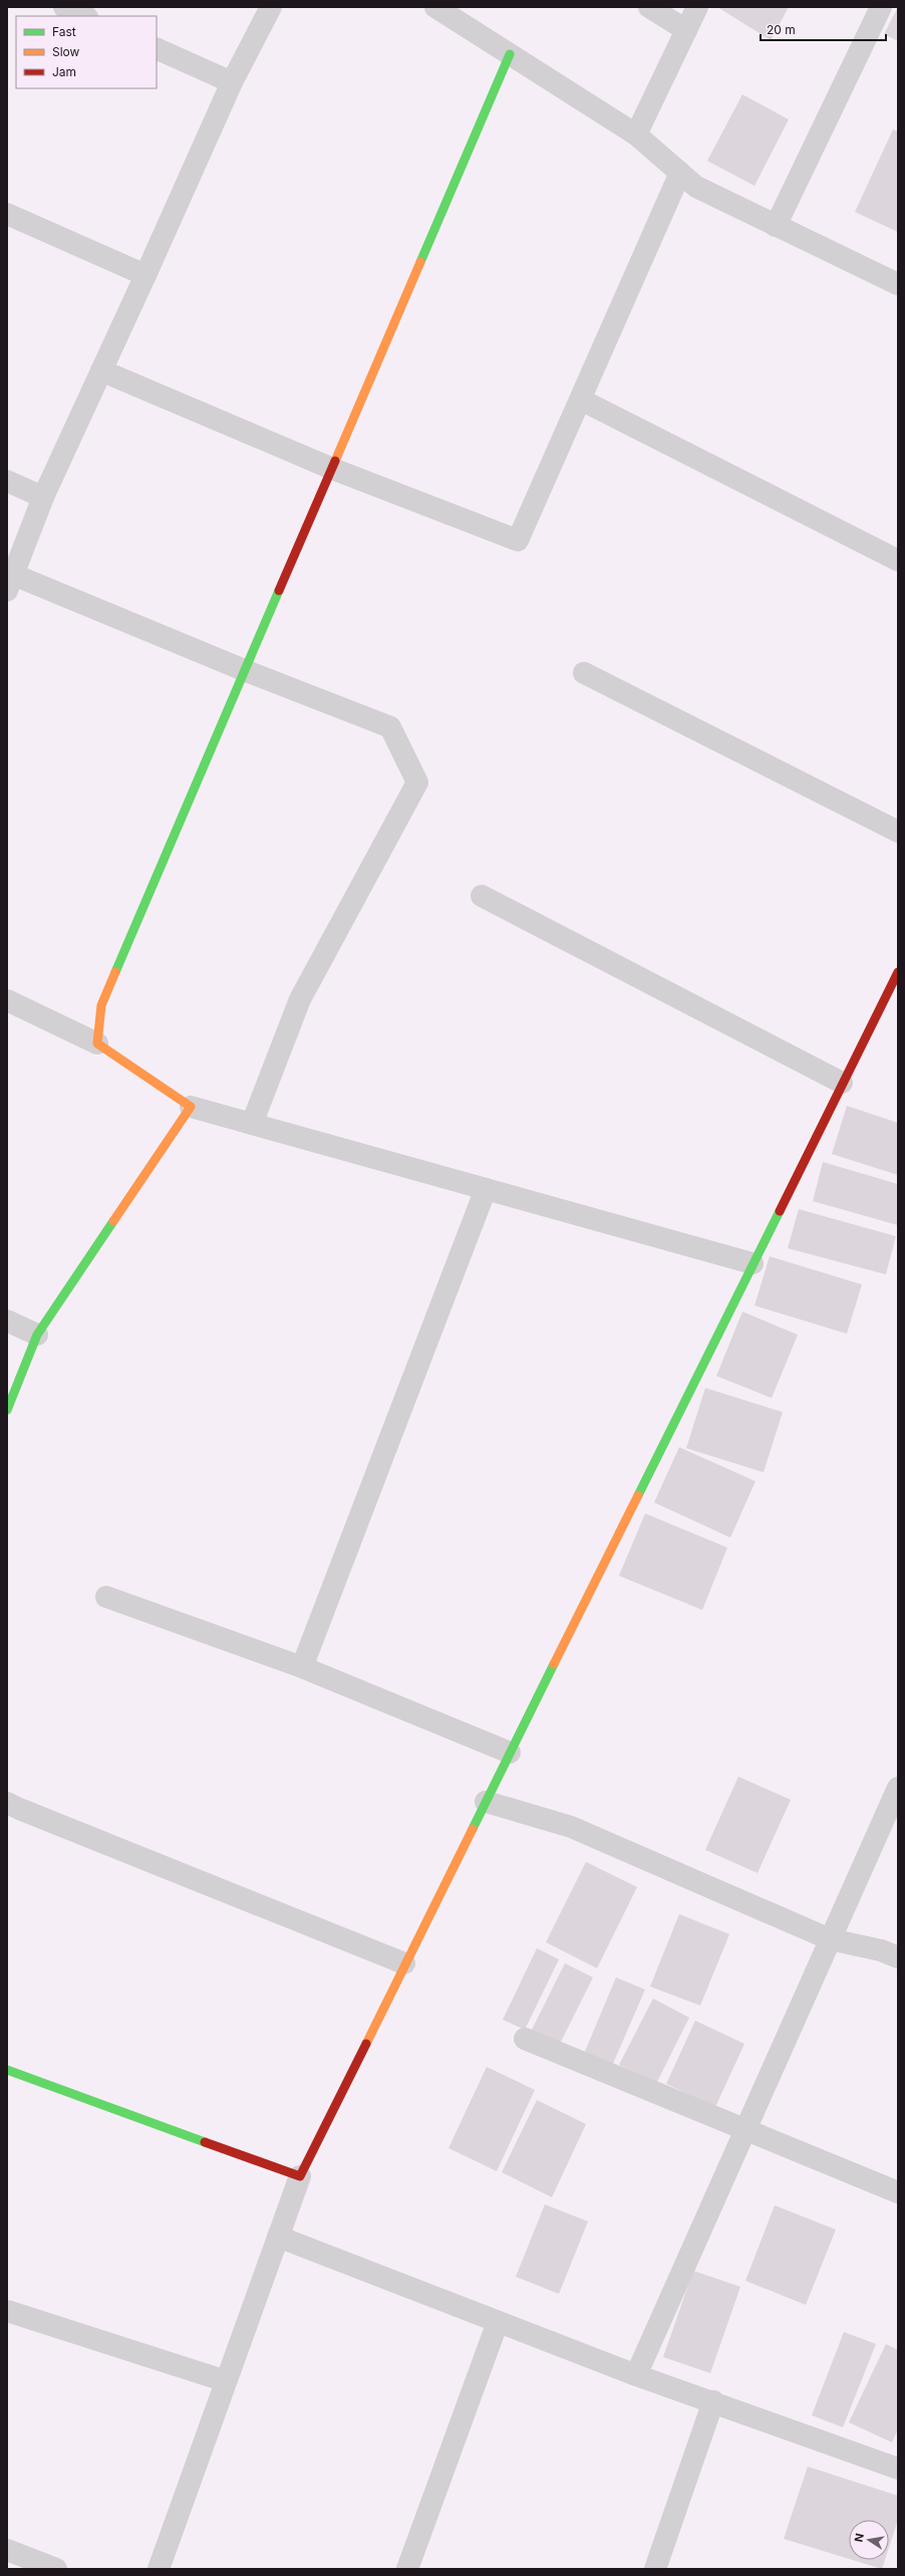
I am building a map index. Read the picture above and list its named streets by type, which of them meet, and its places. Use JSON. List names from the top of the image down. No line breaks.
{"legend":["Fast","Slow","Jam"],"scale_bar":"20 m","north":"left"}
